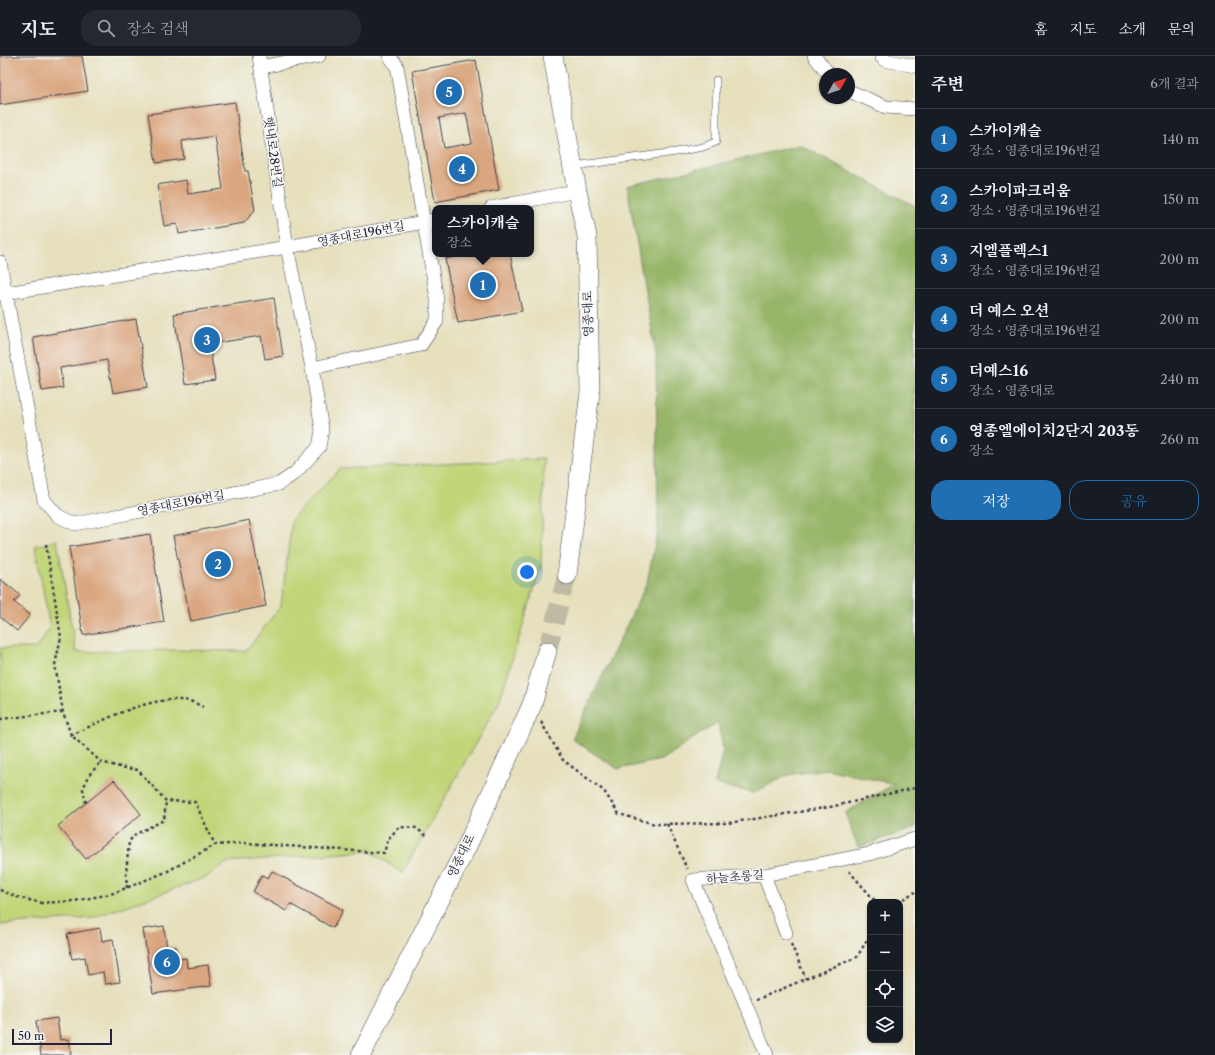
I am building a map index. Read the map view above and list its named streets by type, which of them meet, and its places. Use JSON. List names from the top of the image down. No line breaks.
{"streets":{"main road":["영종대로"],"street":["햇내로28번길","영종대로196번길","하늘초롱길"]},"crossings":[["햇내로28번길","영종대로196번길"]],"scale_bar":"50 m","north":"top right","page":{"header":"지도","search":"장소 검색","nav":["홈","지도","소개","문의"],"heading":["주변","6개 결과"],"pins":["5","4","1","3","2","6"],"list":[{"mark":"1","name":"스카이캐슬","note":"장소 · 영종대로196번길","value":"140 m"},{"mark":"2","name":"스카이파크리움","note":"장소 · 영종대로196번길","value":"150 m"},{"mark":"3","name":"지엘플렉스1","note":"장소 · 영종대로196번길","value":"200 m"},{"mark":"4","name":"더 예스 오션","note":"장소 · 영종대로196번길","value":"200 m"},{"mark":"5","name":"더예스16","note":"장소 · 영종대로","value":"240 m"},{"mark":"6","name":"영종엘에이치2단지 203동","note":"장소","value":"260 m"}],"popup":["스카이캐슬","장소"],"buttons":["저장","공유"],"map_buttons":["+","−"],"scale":"50 m"}}
